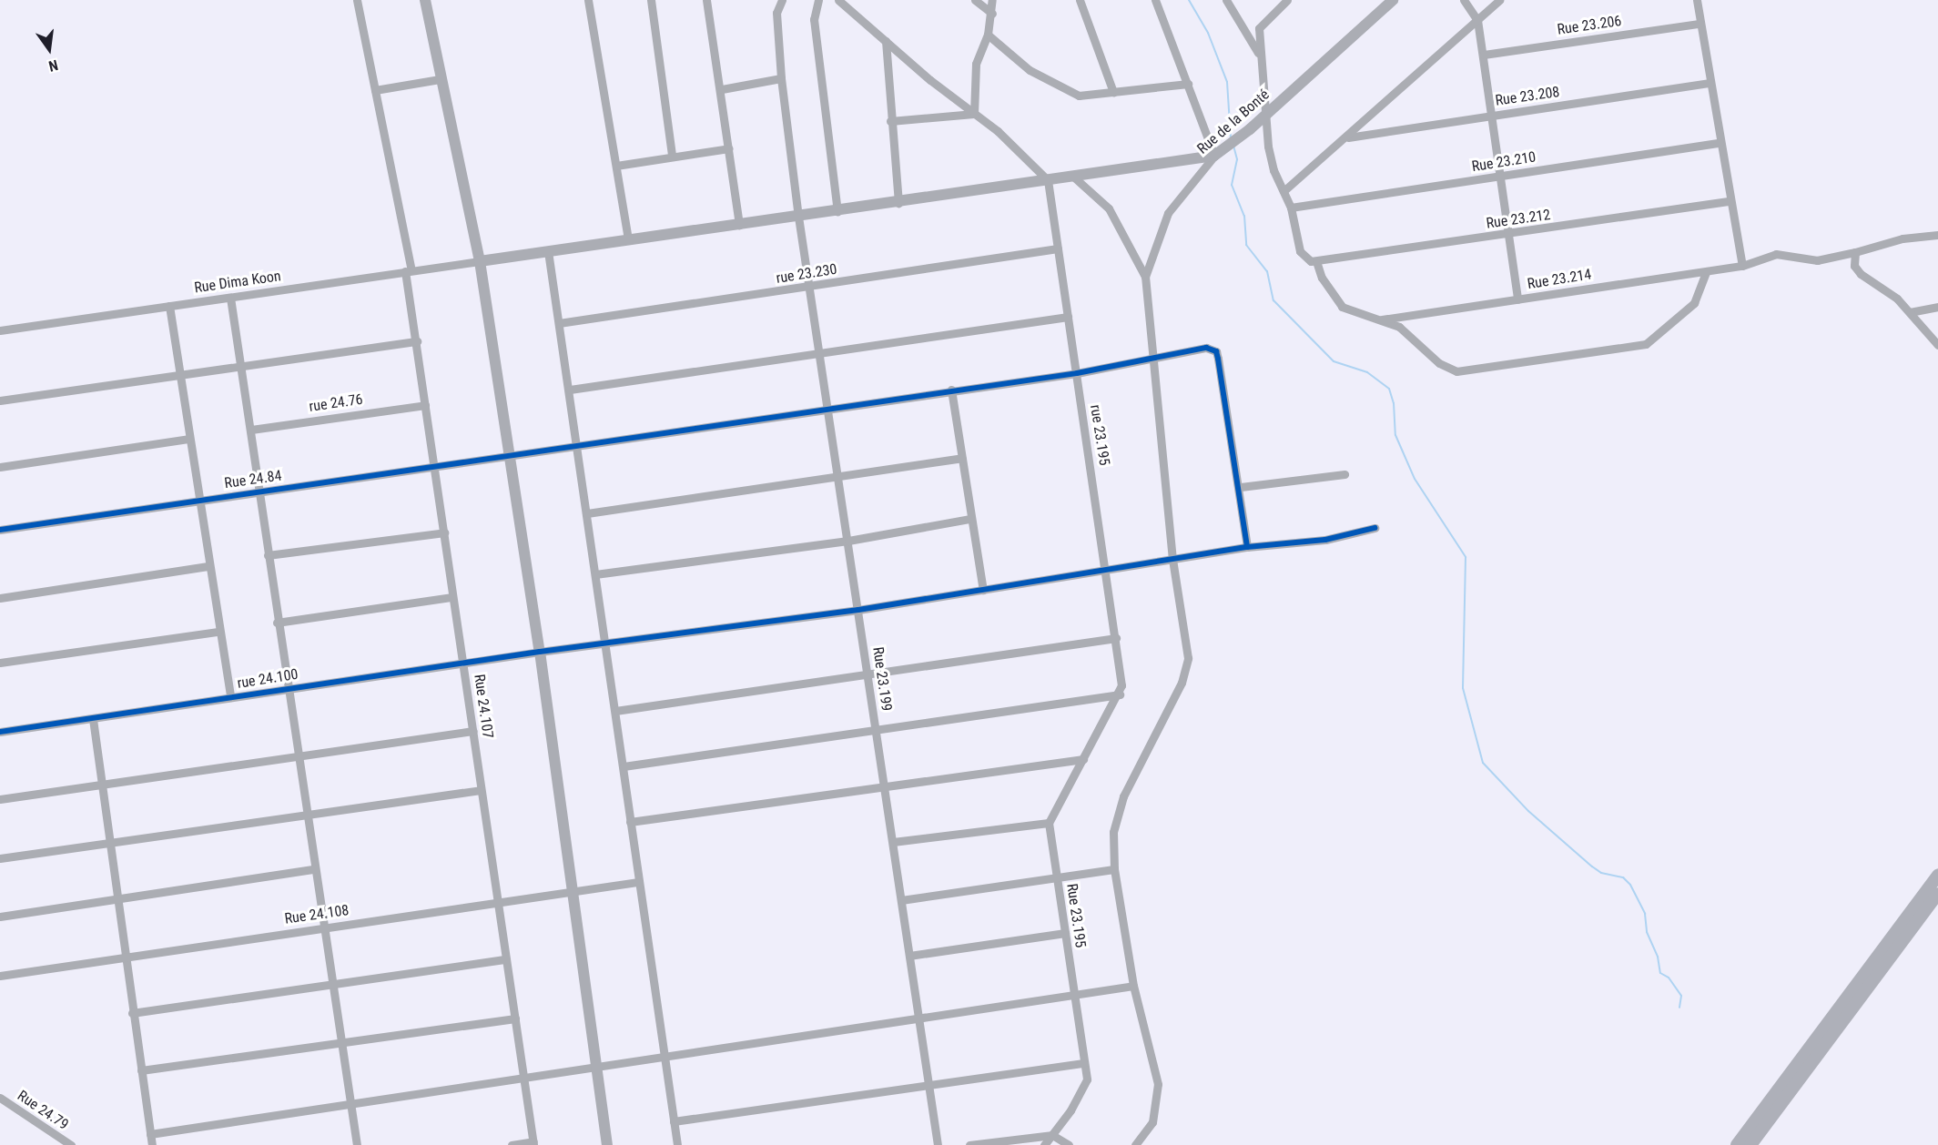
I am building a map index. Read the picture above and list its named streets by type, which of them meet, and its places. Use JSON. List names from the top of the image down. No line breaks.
{"streets":{"street":["Rue 23.206","Rue 23.208","Rue de la Bonté","Rue 23.210","Rue 23.212","rue 23.230","Rue 23.214","Rue Dima Koon","rue 24.76","rue 23.195","Rue 24.84","rue 24.100","Rue 23.199","Rue 24.107","Rue 24.108","Rue 23.195","Rue 24.79"]},"crossings":[["Rue de la Bonté","Rue 24.84"],["Rue de la Bonté","rue 24.100"],["rue 23.230","rue 23.195"],["rue 23.230","Rue 23.199"],["Rue Dima Koon","Rue 24.107"],["rue 24.76","Rue 24.107"],["rue 23.195","Rue 24.84"],["rue 23.195","rue 24.100"],["Rue 24.84","Rue 23.199"],["Rue 24.84","Rue 24.107"],["rue 24.100","Rue 23.199"],["rue 24.100","Rue 24.107"],["Rue 24.107","Rue 24.108"]],"north":"bottom"}
